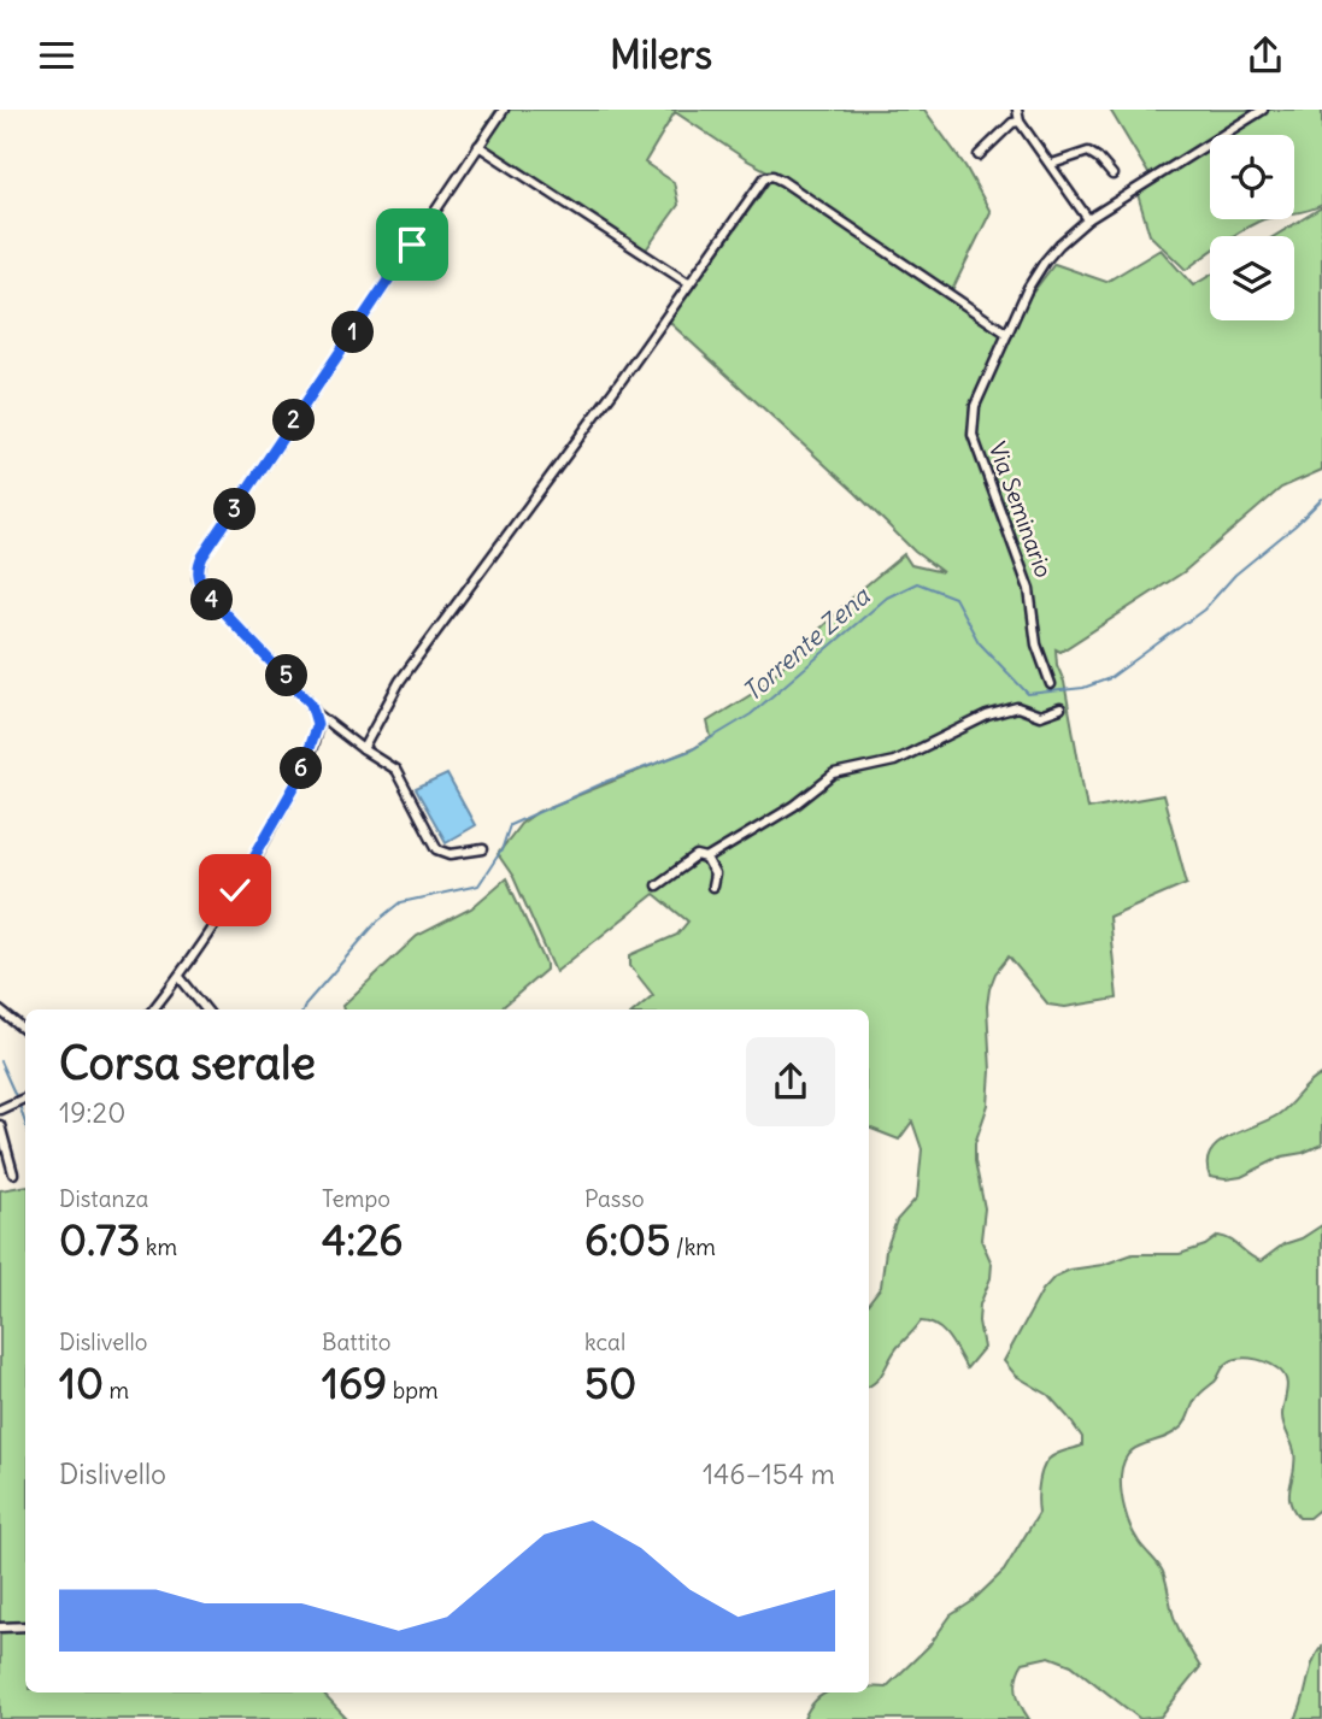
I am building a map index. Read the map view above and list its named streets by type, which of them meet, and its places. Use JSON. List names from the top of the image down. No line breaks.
{"streets":{"street":["Via Seminario"]},"water":["Torrente Zena"],"page":{"header":"Milers","pins":["1","2","3","4","5","6"],"heading":["Corsa serale","19:20"],"stats":[["Distanza","0.73 km"],["Tempo","4:26"],["Passo","6:05 /km"],["Dislivello","10 m"],["Battito","169 bpm"],["kcal","50"]],"chart":["Dislivello","146–154 m"]}}
